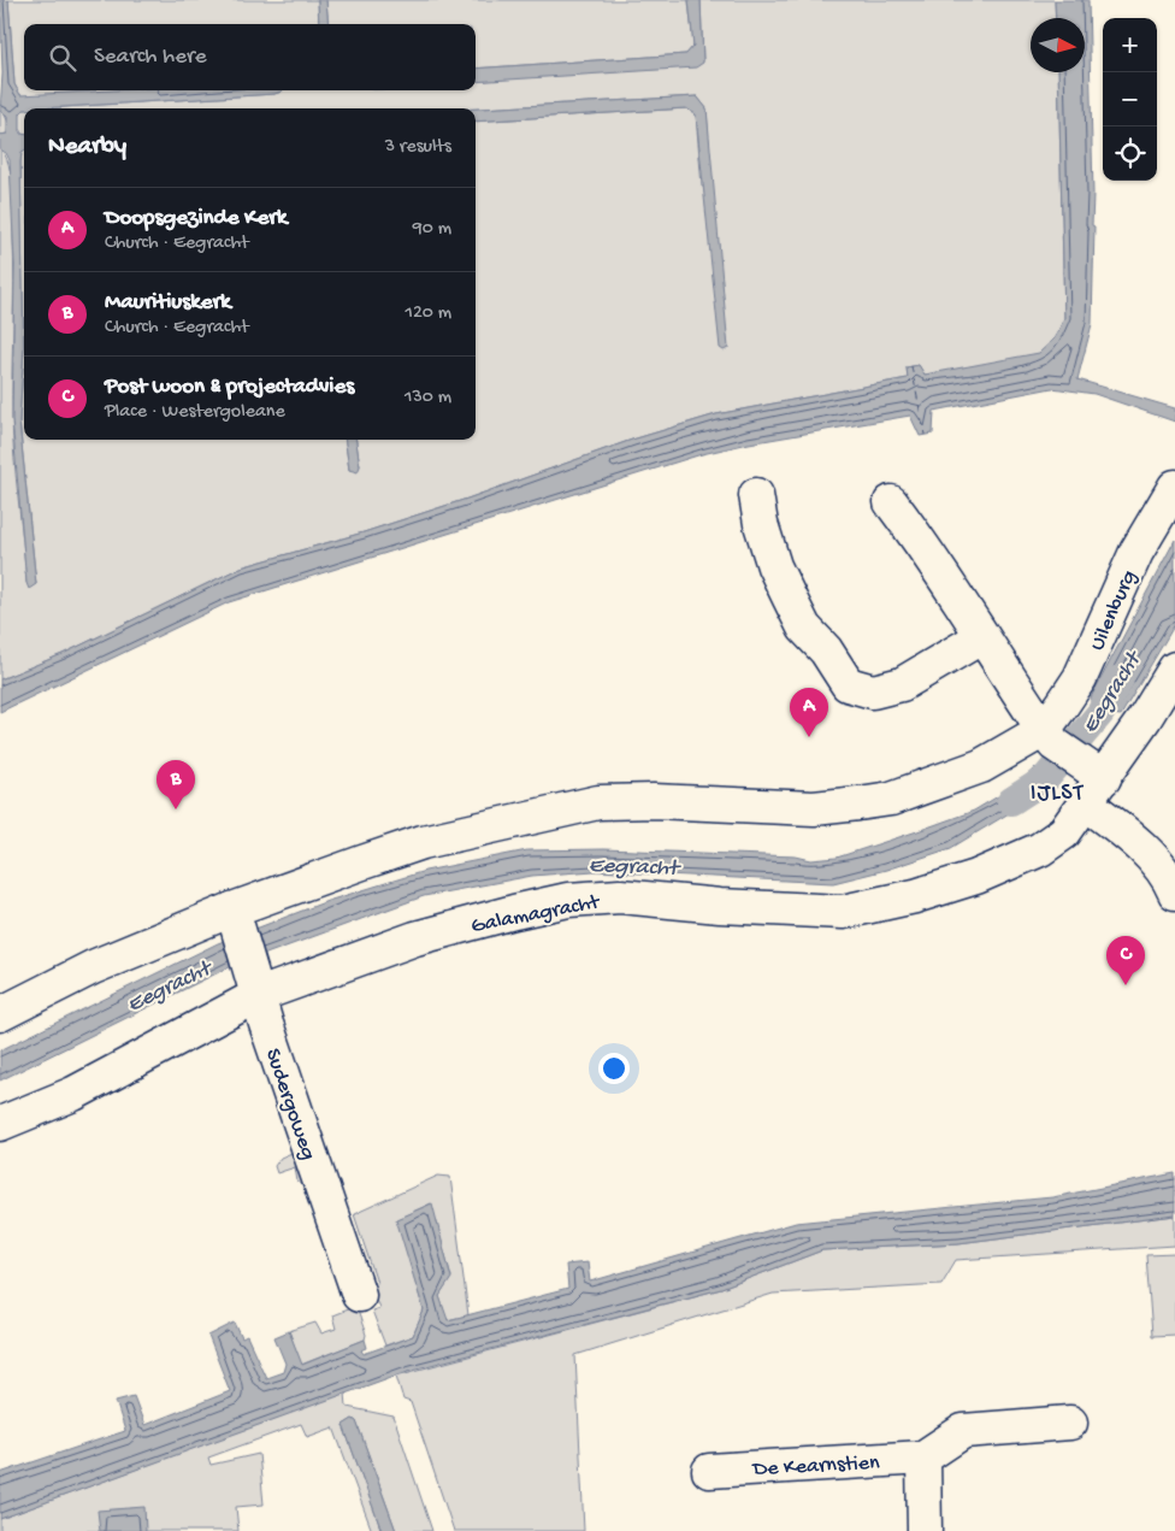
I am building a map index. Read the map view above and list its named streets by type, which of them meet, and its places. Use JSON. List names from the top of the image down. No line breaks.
{"streets":{"street":["Uilenburg","Galamagracht","Sudergoweg","De Kearnstien"]},"crossings":[["Galamagracht","Sudergoweg"]],"districts":["IJLST"],"water":["Eegracht"],"north":"right","page":{"map_buttons":["+","−"],"search":"Search here","heading":["Nearby","3 results"],"list":[{"mark":"A","name":"Doopsgezinde Kerk","note":"Church · Eegracht","value":"90 m"},{"mark":"B","name":"Mauritiuskerk","note":"Church · Eegracht","value":"120 m"},{"mark":"C","name":"Post woon & projectadvies","note":"Place · Westergoleane","value":"130 m"}],"pins":["A","B","C"]}}
